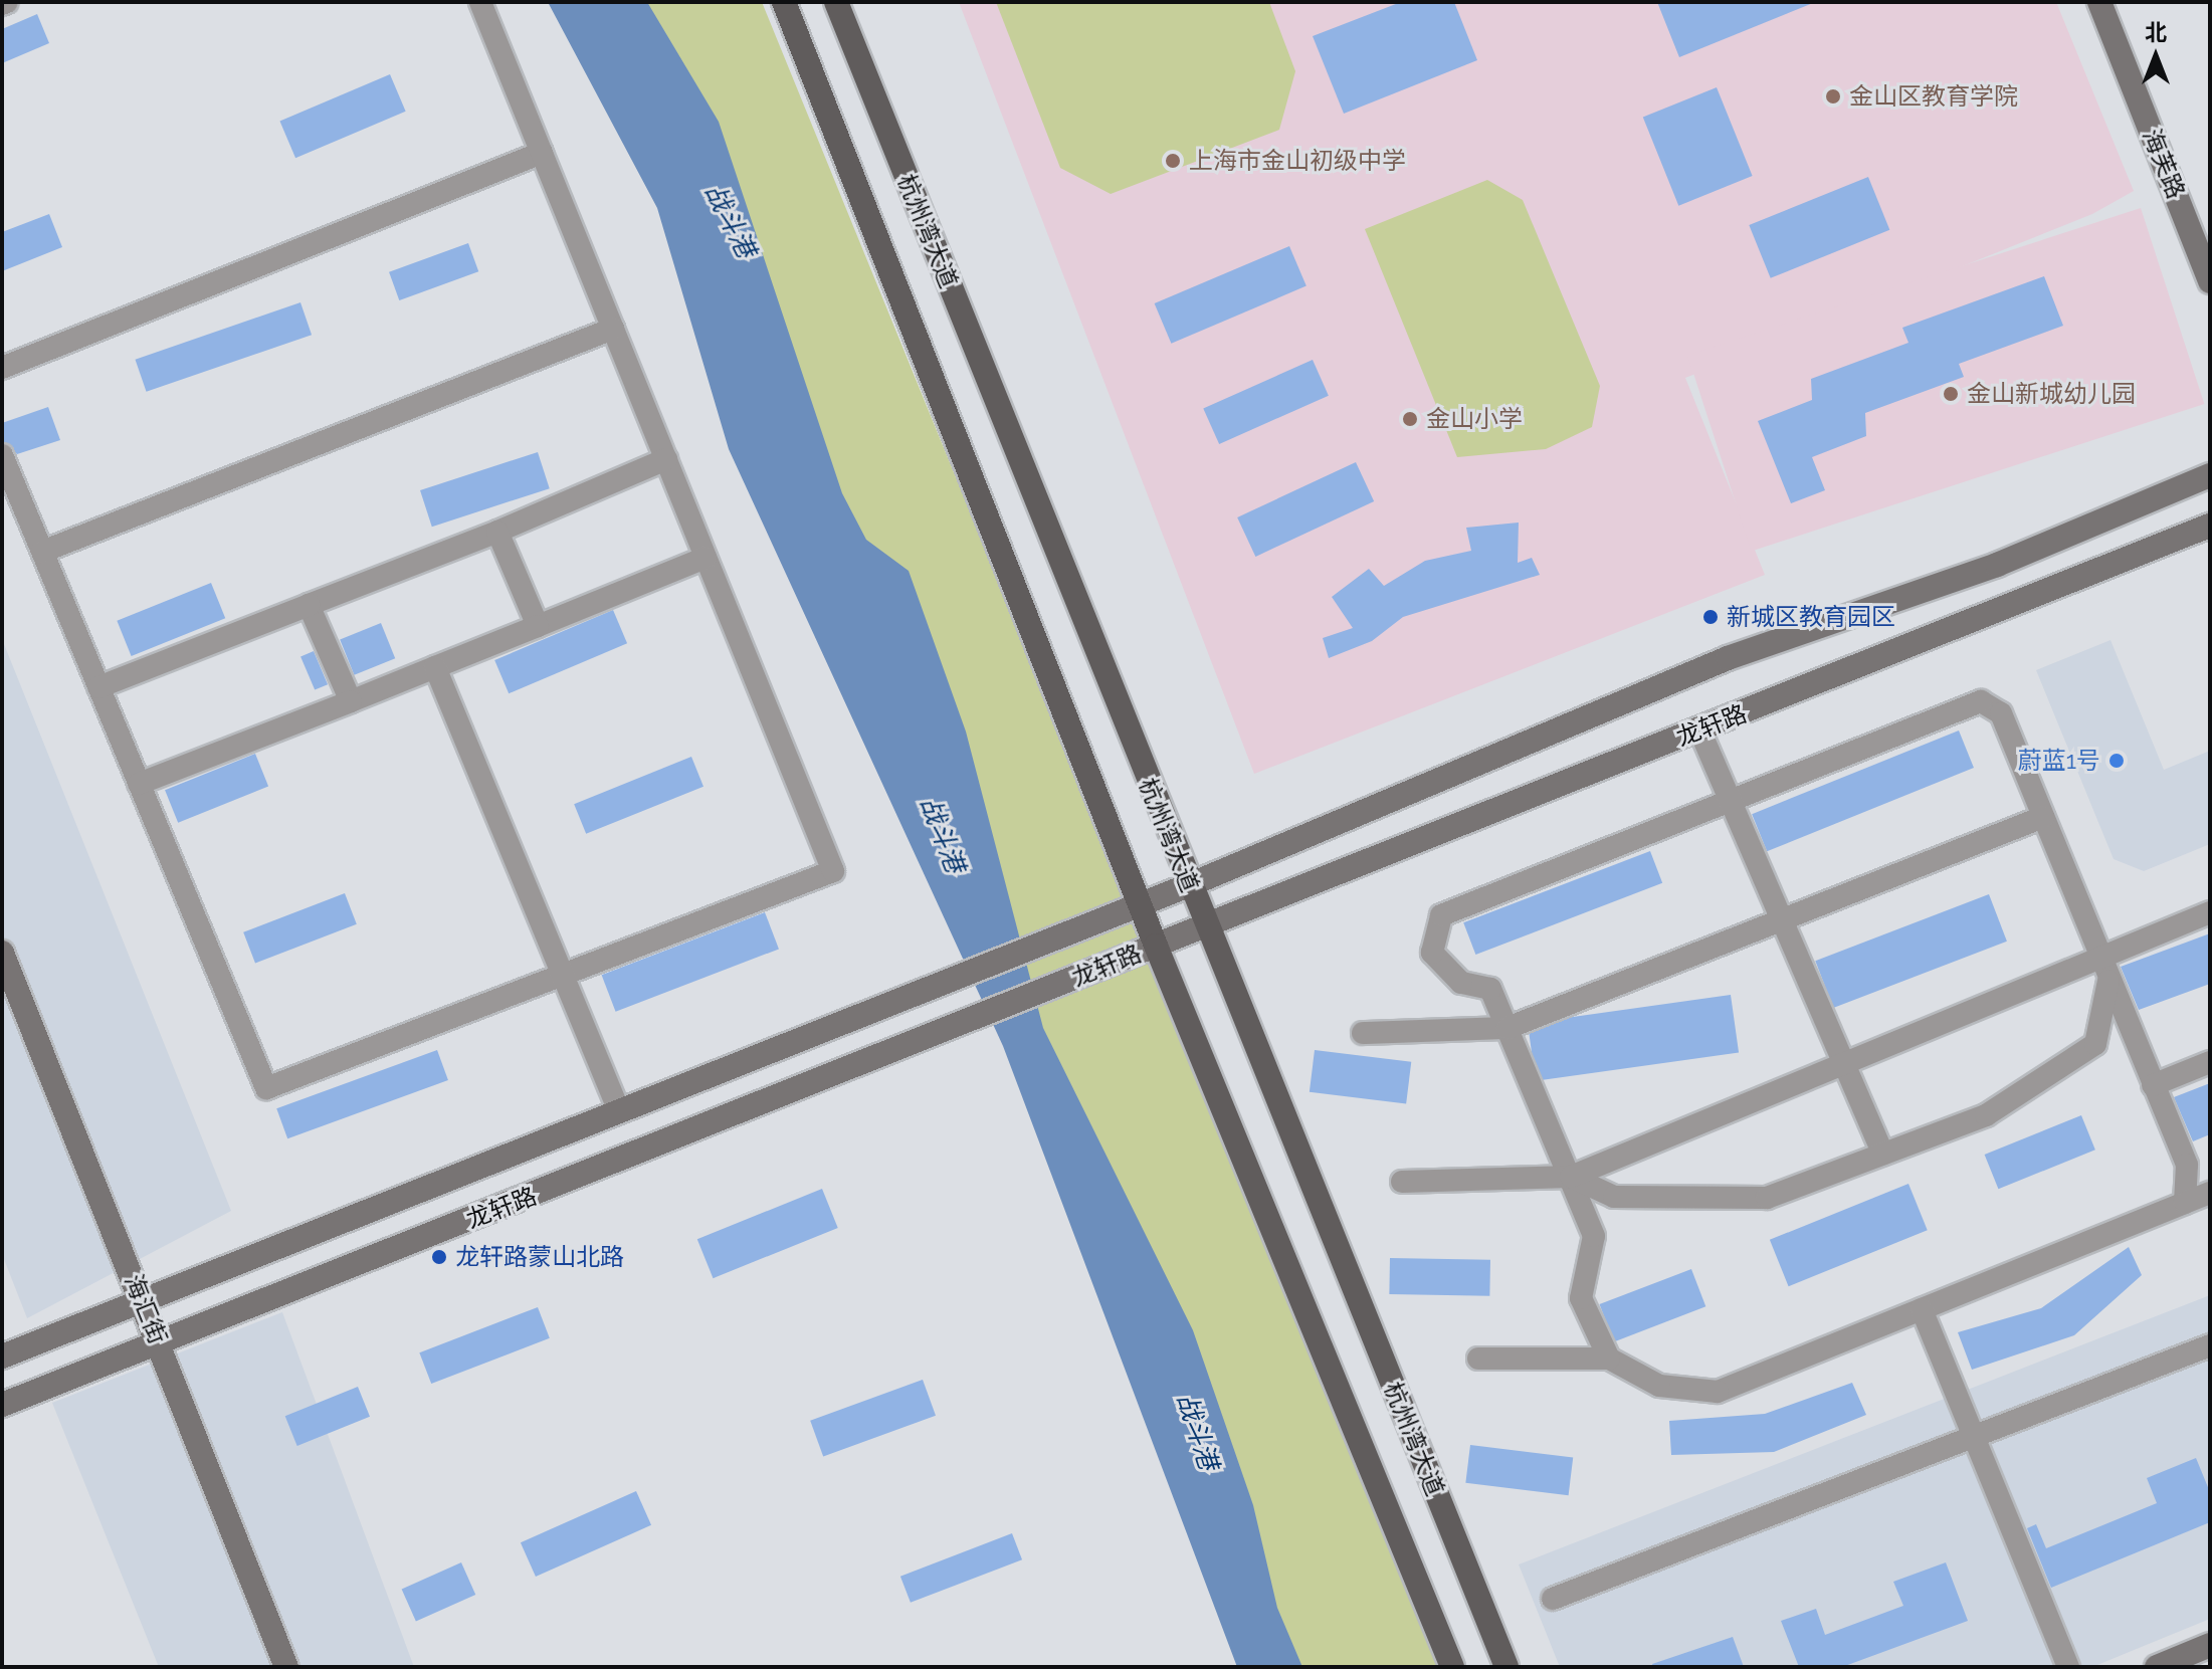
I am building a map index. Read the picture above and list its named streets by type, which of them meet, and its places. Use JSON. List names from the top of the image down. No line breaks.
{"streets":{"main road":["杭州湾大道"],"street":["海芙路","龙轩路","海汇街"]},"crossings":[["杭州湾大道","龙轩路"],["龙轩路","海汇街"]],"water":["战斗港"],"places":["金山区教育学院","上海市金山初级中学","金山新城幼儿园","金山小学","新城区教育园区","蔚蓝1号","龙轩路蒙山北路"],"north":"top"}
